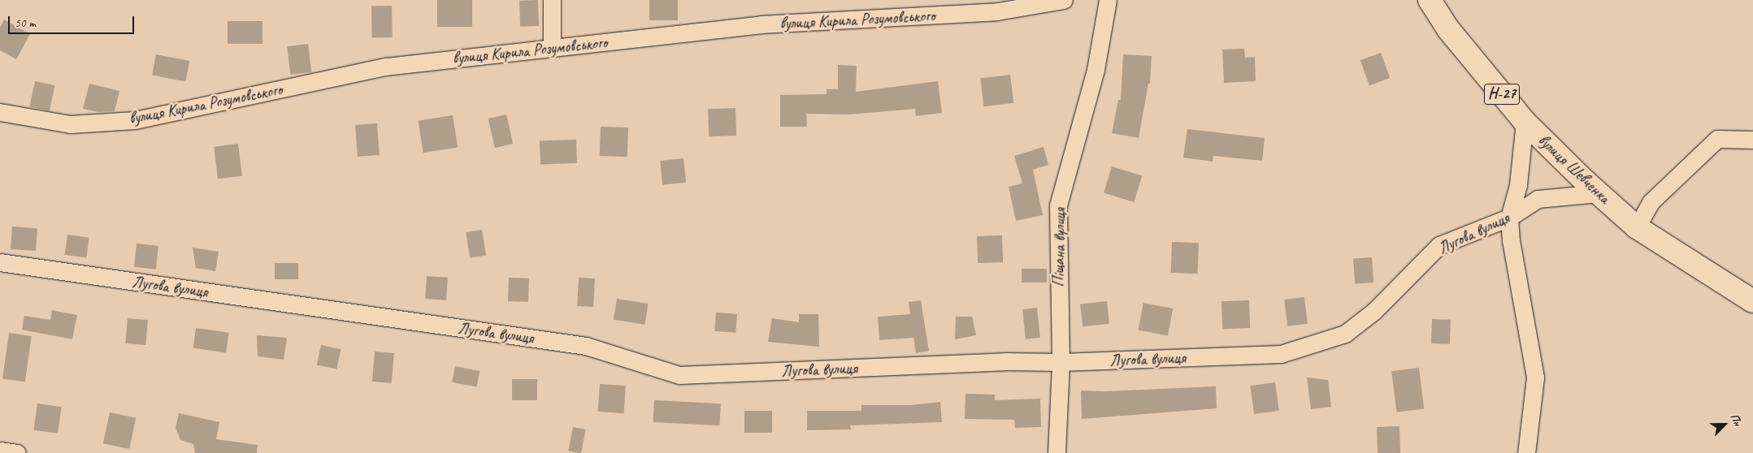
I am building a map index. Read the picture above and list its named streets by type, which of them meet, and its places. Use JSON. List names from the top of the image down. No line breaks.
{"streets":{"main road":["Н-27","вулиця Шевченка"],"street":["вулиця Кирила Розумовського","Лугова вулиця","Піщана вулиця"]},"crossings":[["вулиця Шевченка","Лугова вулиця"],["Лугова вулиця","Піщана вулиця"]],"scale_bar":"50 m","north":"top right"}
